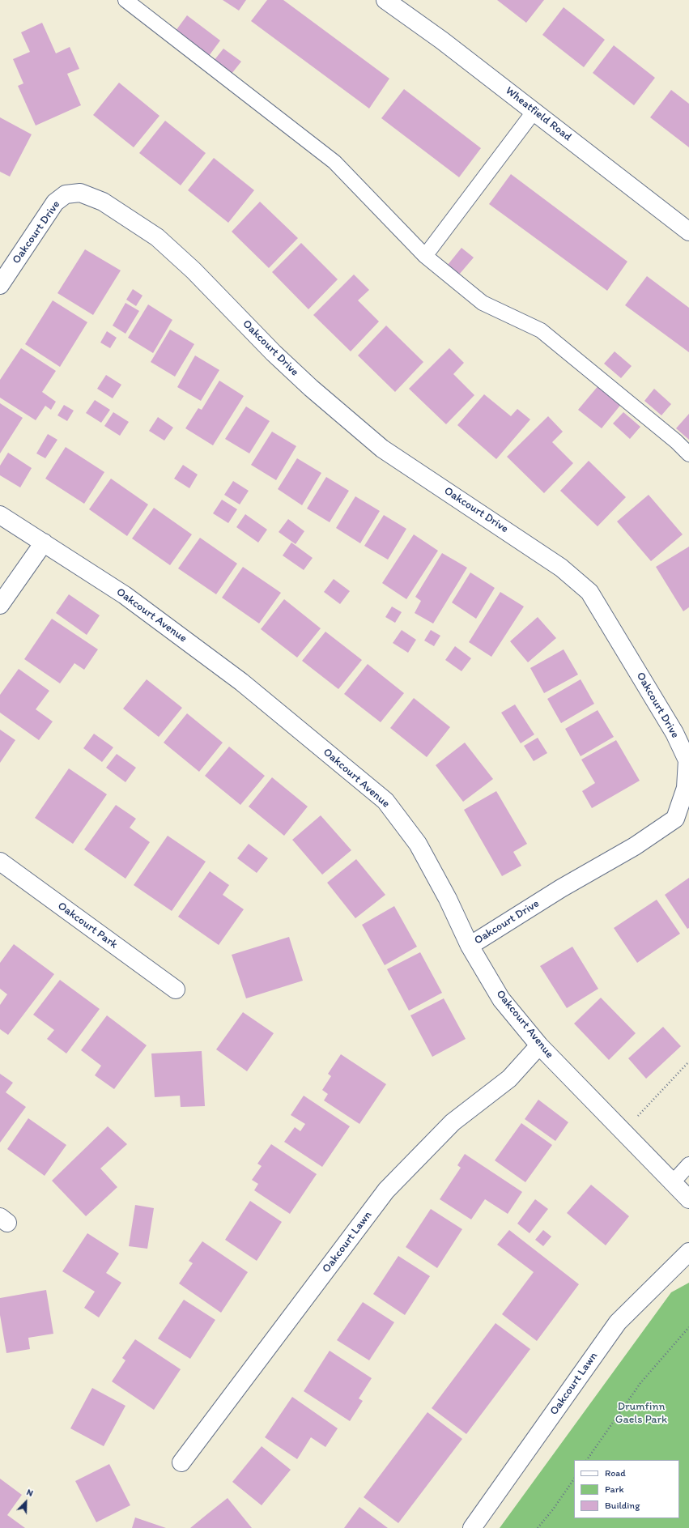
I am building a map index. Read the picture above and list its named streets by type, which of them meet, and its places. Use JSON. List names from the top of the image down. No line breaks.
{"streets":{"street":["Wheatfield Road","Oakcourt Drive","Oakcourt Avenue","Oakcourt Park","Oakcourt Lawn"]},"crossings":[["Oakcourt Drive","Oakcourt Avenue"],["Oakcourt Avenue","Oakcourt Lawn"]],"parks":["Drumfinn Gaels Park"],"legend":["Road","Park","Building"],"north":"top right"}
